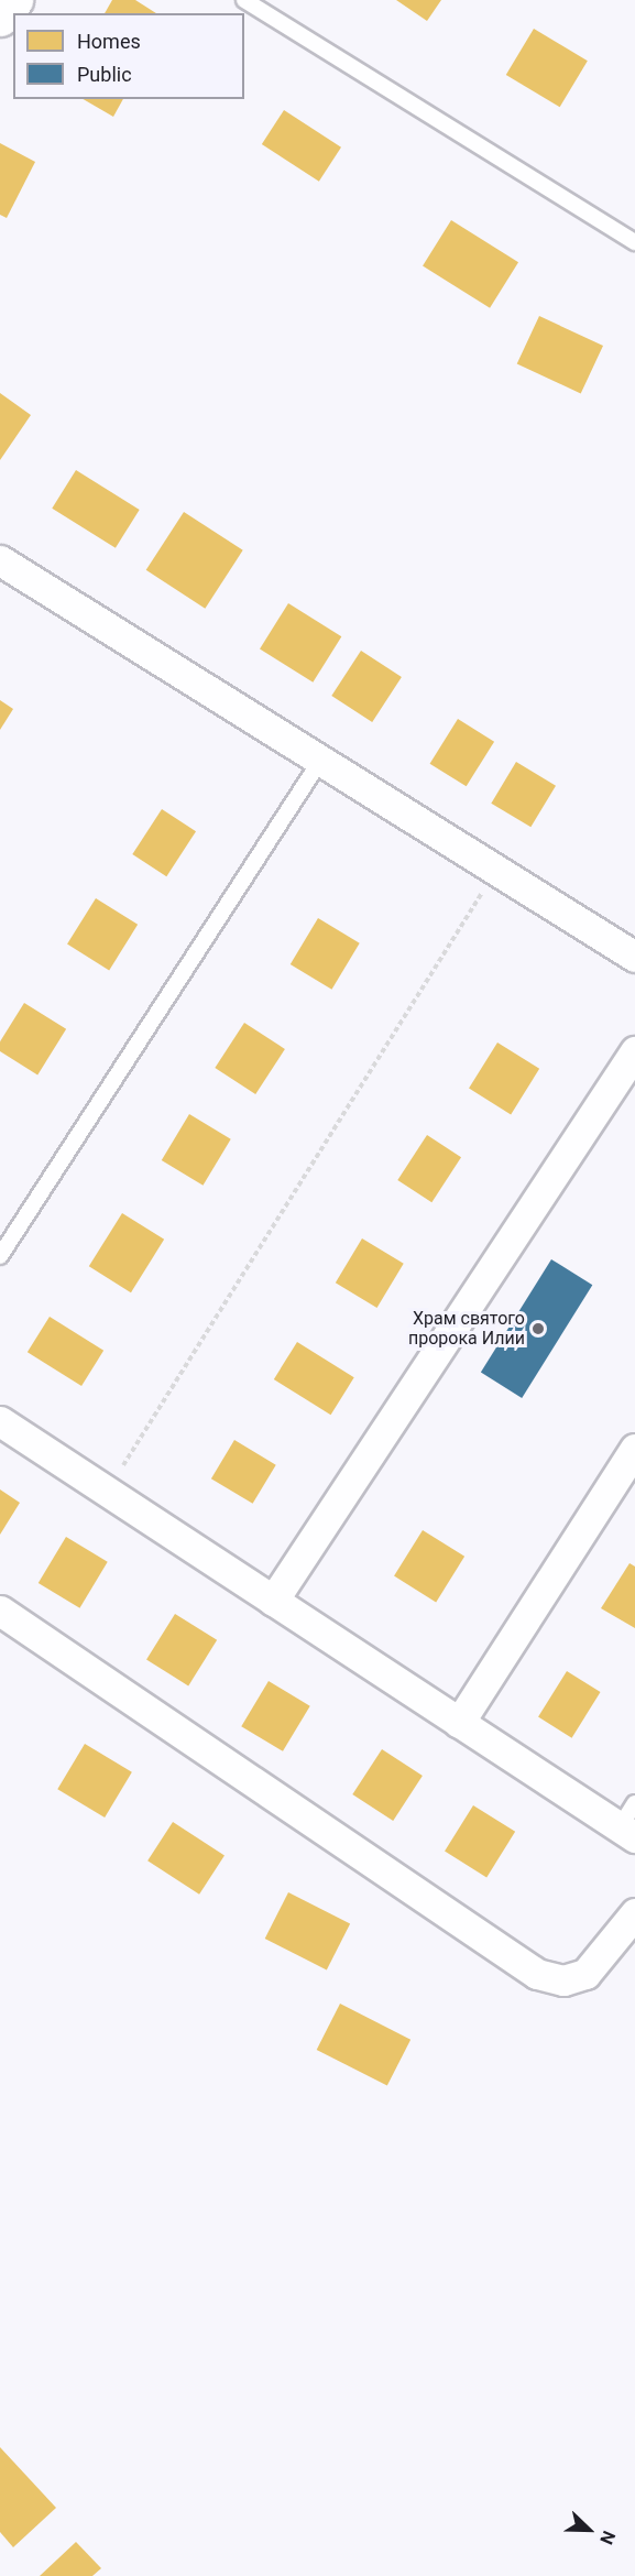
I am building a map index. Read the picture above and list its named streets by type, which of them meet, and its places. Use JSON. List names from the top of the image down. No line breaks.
{"places":["Храм святого пророка Илии"],"legend":["Homes","Public"],"north":"bottom right"}
